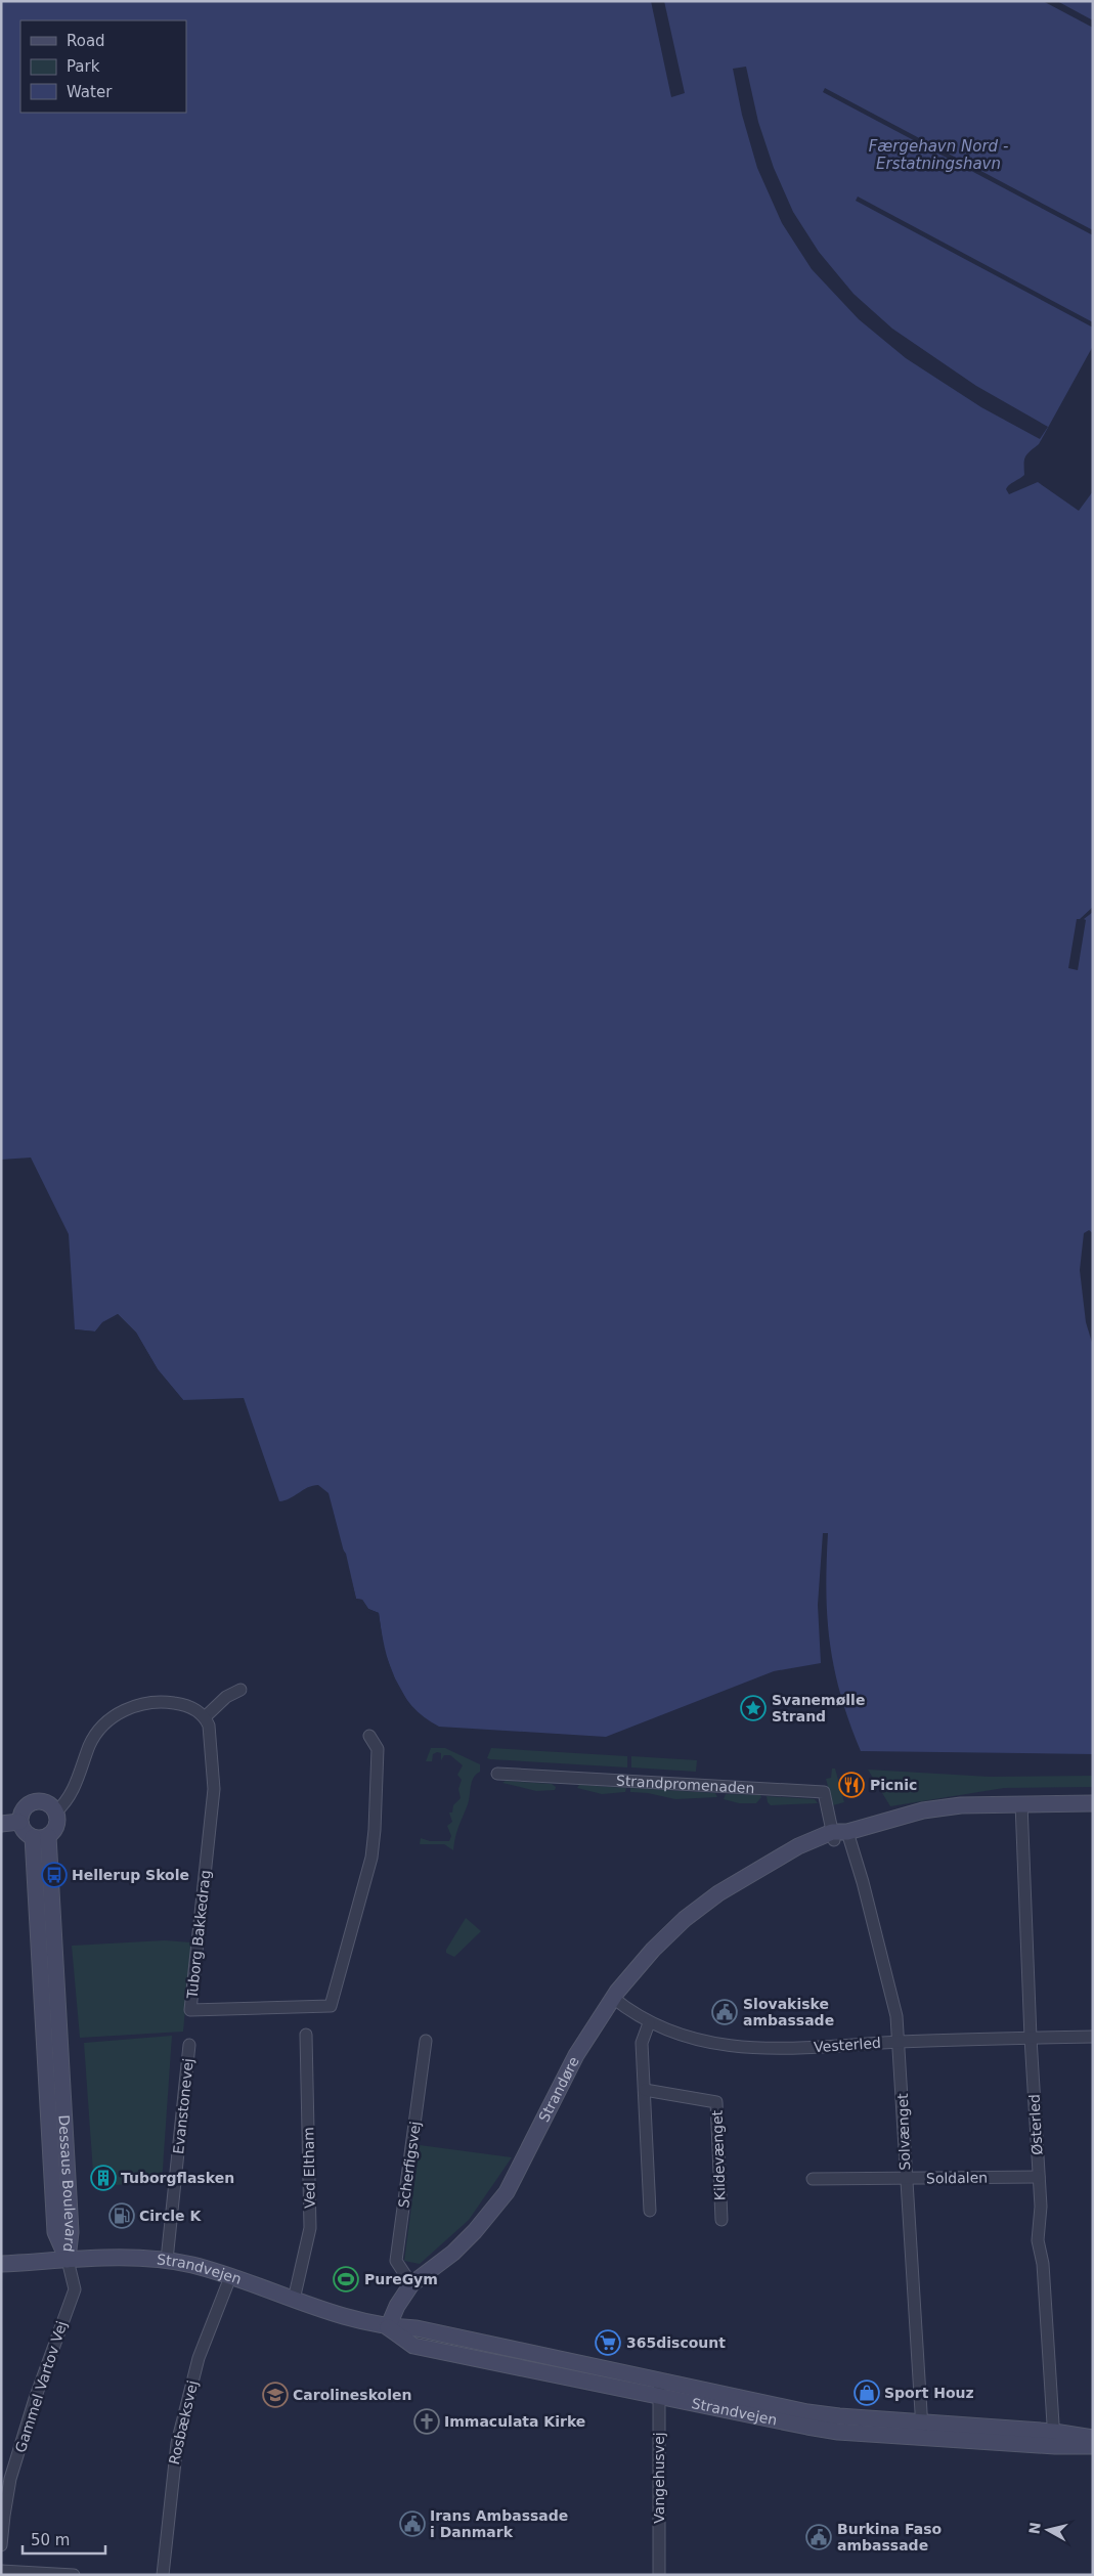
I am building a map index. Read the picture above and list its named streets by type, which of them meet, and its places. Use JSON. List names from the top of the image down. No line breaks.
{"streets":{"street":["Strandpromenaden","Tuborg Bakkedrag","Vesterled","Strandøre","Evanstonevej","Østerled","Solvænget","Kildevænget","Scherfigsvej","Ved Eltham","Soldalen","Dessaus Boulevard","Strandvejen","Gammel Vartov Vej","Rosbæksvej","Vangehusvej"]},"crossings":[["Strandpromenaden","Strandøre"],["Strandpromenaden","Solvænget"],["Vesterled","Strandøre"],["Vesterled","Østerled"],["Vesterled","Solvænget"],["Strandøre","Solvænget"],["Strandøre","Scherfigsvej"],["Strandøre","Strandvejen"],["Evanstonevej","Strandvejen"],["Østerled","Soldalen"],["Østerled","Strandvejen"],["Solvænget","Soldalen"],["Solvænget","Strandvejen"],["Ved Eltham","Strandvejen"],["Dessaus Boulevard","Strandvejen"],["Dessaus Boulevard","Gammel Vartov Vej"],["Strandvejen","Gammel Vartov Vej"],["Strandvejen","Rosbæksvej"],["Strandvejen","Vangehusvej"]],"water":["Færgehavn Nord - Erstatningshavn"],"places":{"place":["Svanemølle Strand"],"restaurant":["Picnic"],"bus stop":["Hellerup Skole"],"public building":["Slovakiske ambassade","Irans Ambassade i Danmark","Burkina Faso ambassade"],"building":["Tuborgflasken"],"fuel station":["Circle K"],"sports":["PureGym"],"supermarket":["365discount"],"shop":["Sport Houz"],"school or university":["Carolineskolen"],"church":["Immaculata Kirke"]},"legend":["Road","Park","Water"],"scale_bar":"50 m","north":"left"}
